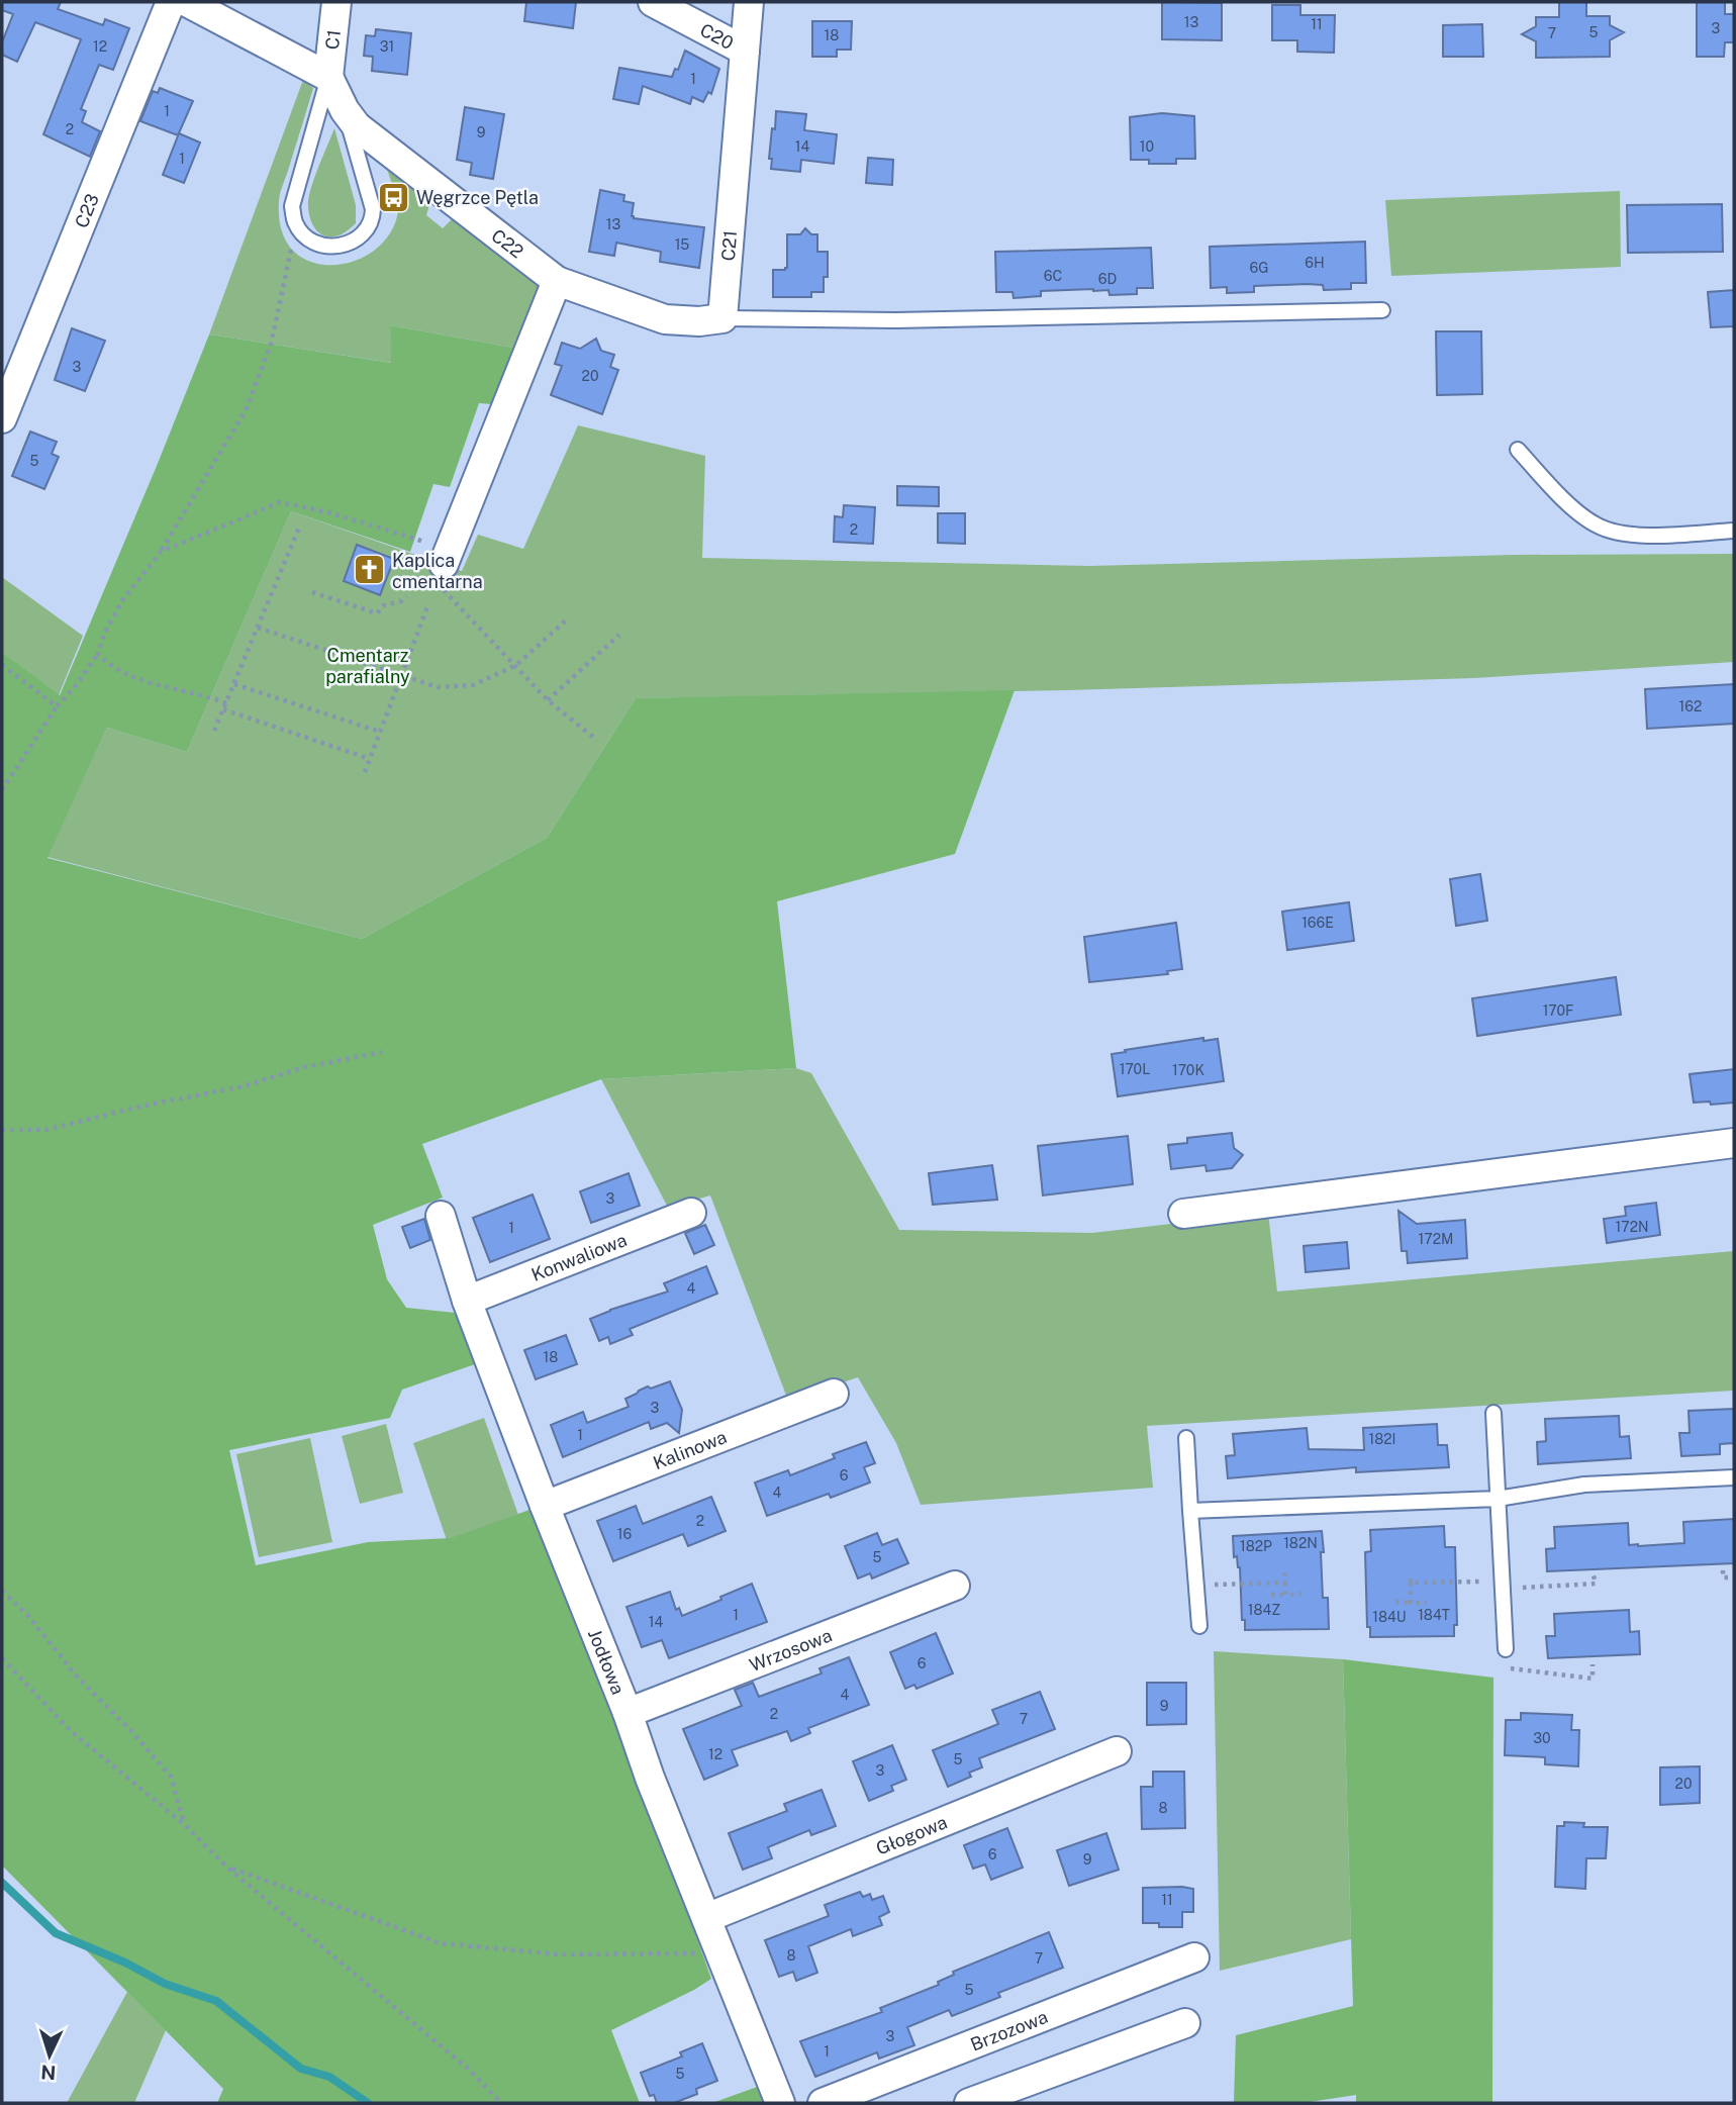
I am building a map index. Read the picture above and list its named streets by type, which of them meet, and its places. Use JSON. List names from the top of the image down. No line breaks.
{"streets":{"street":["C20","C1","C23","C22","C21","Konwaliowa","Kalinowa","Wrzosowa","Jodłowa","Głogowa","Brzozowa"]},"crossings":[["C20","C21"],["C1","C22"],["Konwaliowa","Jodłowa"],["Kalinowa","Jodłowa"],["Wrzosowa","Jodłowa"],["Jodłowa","Głogowa"]],"parks":["Cmentarz parafialny"],"places":{"bus stop":["Węgrzce Pętla"],"church":["Kaplica cmentarna"]},"house_numbers":["13","11","3","5","7","18","12","31","1","1","2","9","14","10","1","13","15","6H","6G","6C","6D","3","20","5","2","162","166E","170F","170L","170K","3","172N","1","172M","4","18","3","1","182I","6","4","2","16","182N","182P","5","184Z","1","184T","184U","14","6","4","9","2","7","30","12","5","3","20","8","6","9","11","8","7","5","3","1","5"],"north":"bottom"}
